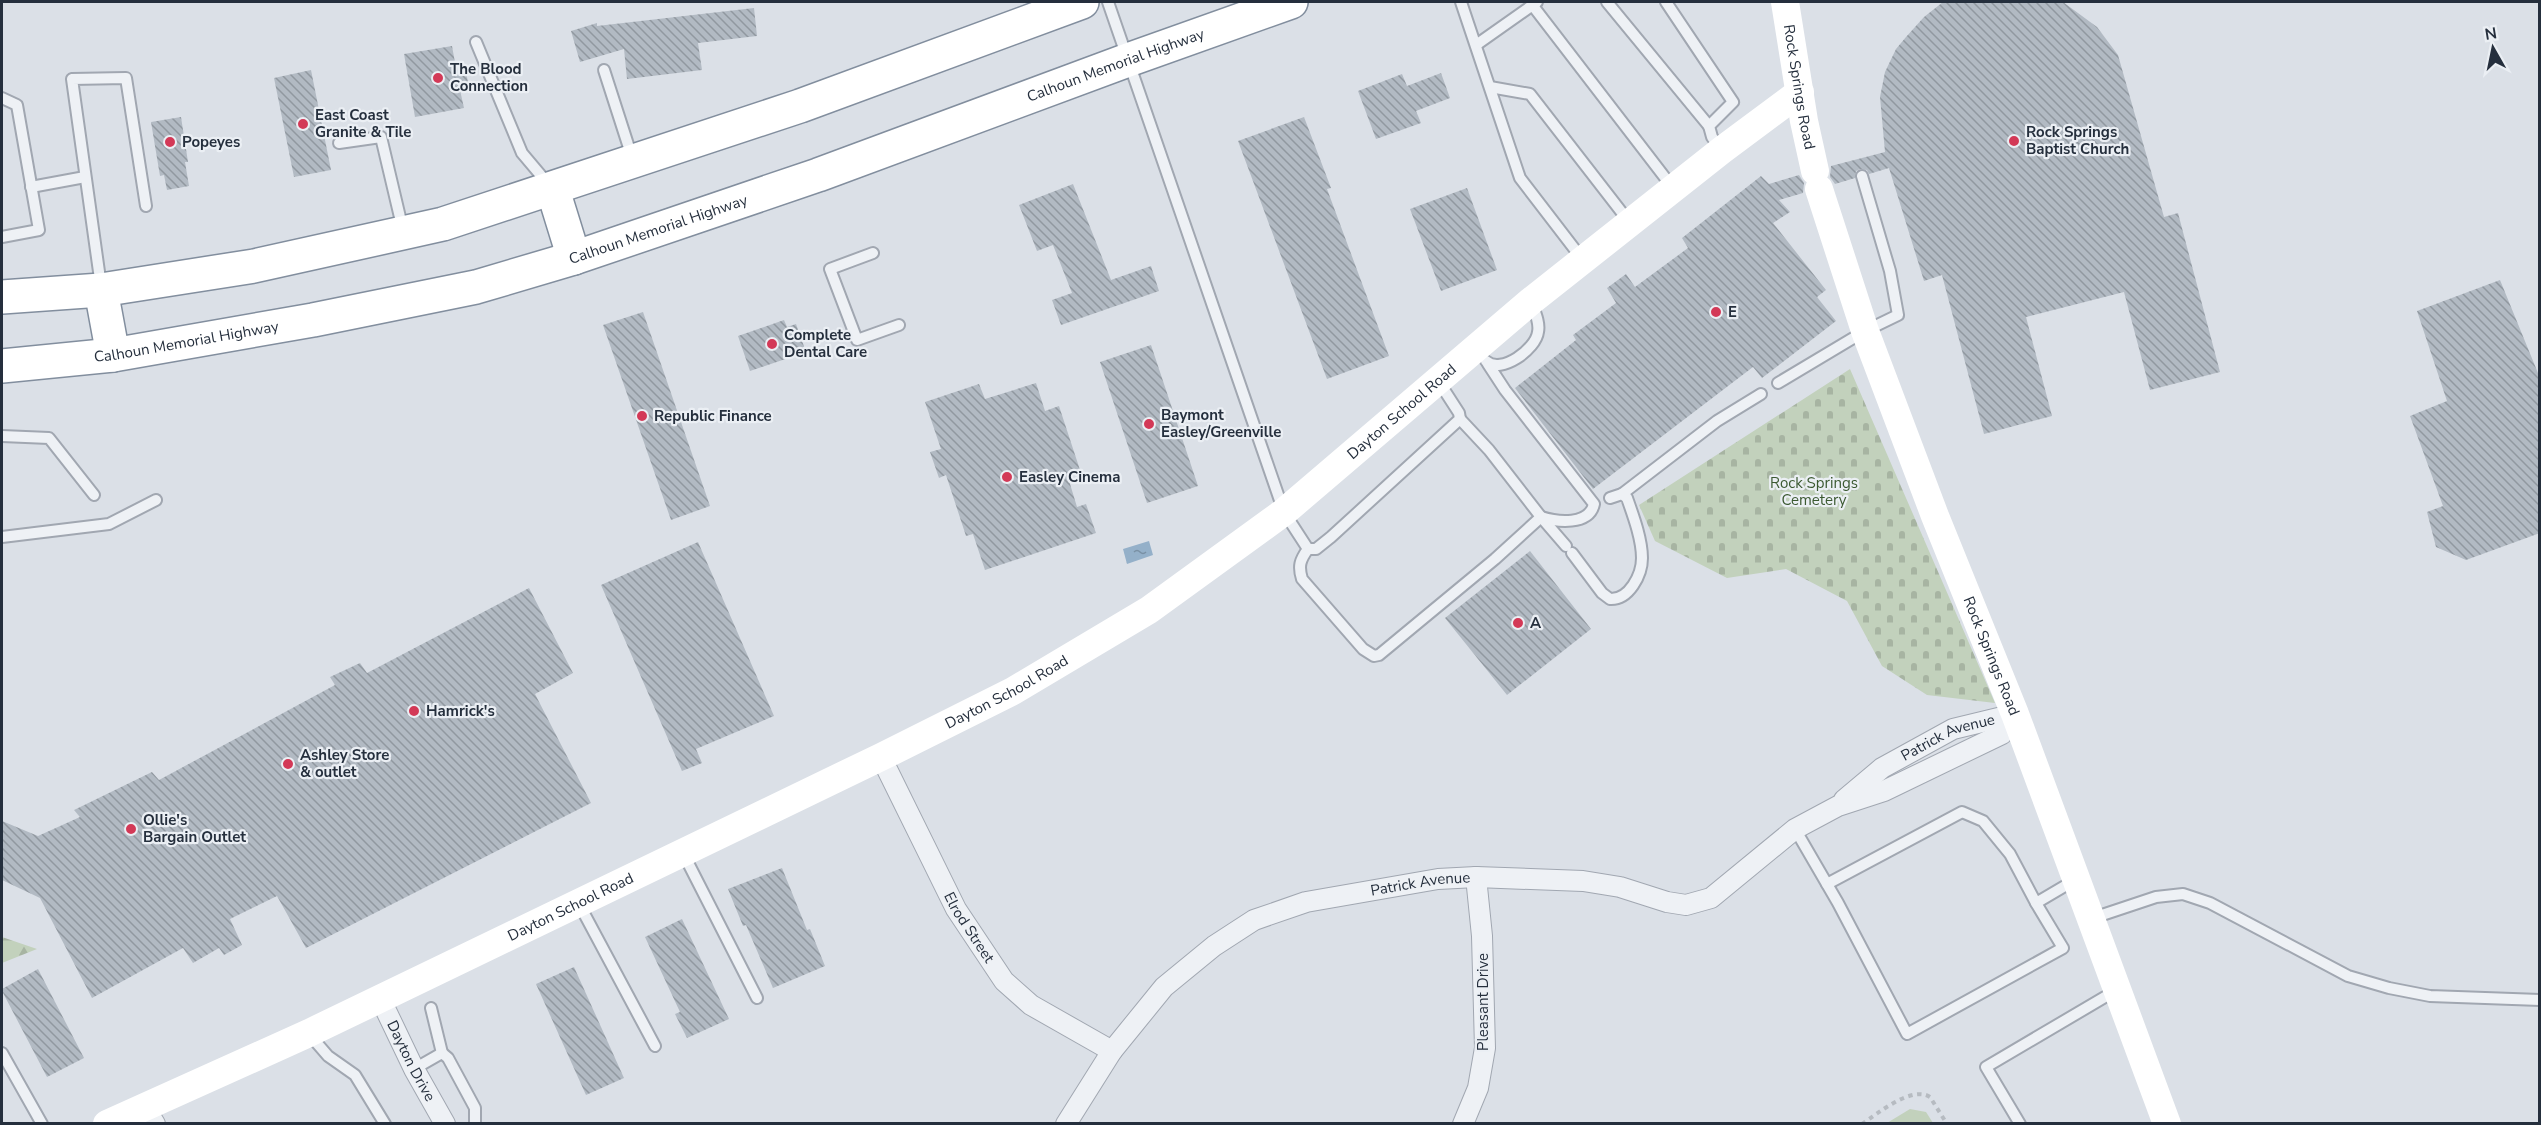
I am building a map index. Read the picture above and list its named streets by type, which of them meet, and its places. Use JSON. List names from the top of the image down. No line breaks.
{"streets":{"highway":["Calhoun Memorial Highway"],"street":["Rock Springs Road","Dayton School Road","Patrick Avenue","Elrod Street","Pleasant Drive","Dayton Drive"]},"crossings":[["Rock Springs Road","Dayton School Road"],["Rock Springs Road","Patrick Avenue"],["Dayton School Road","Elrod Street"],["Dayton School Road","Dayton Drive"],["Patrick Avenue","Elrod Street"],["Patrick Avenue","Pleasant Drive"]],"parks":["Rock Springs Cemetery"],"places":["The Blood Connection","East Coast Granite & Tile","Rock Springs Baptist Church","Popeyes","E","Complete Dental Care","Republic Finance","Baymont Easley/Greenville","Easley Cinema","A","Hamrick's","Ashley Store & outlet","Ollie's Bargain Outlet"],"north":"top"}
